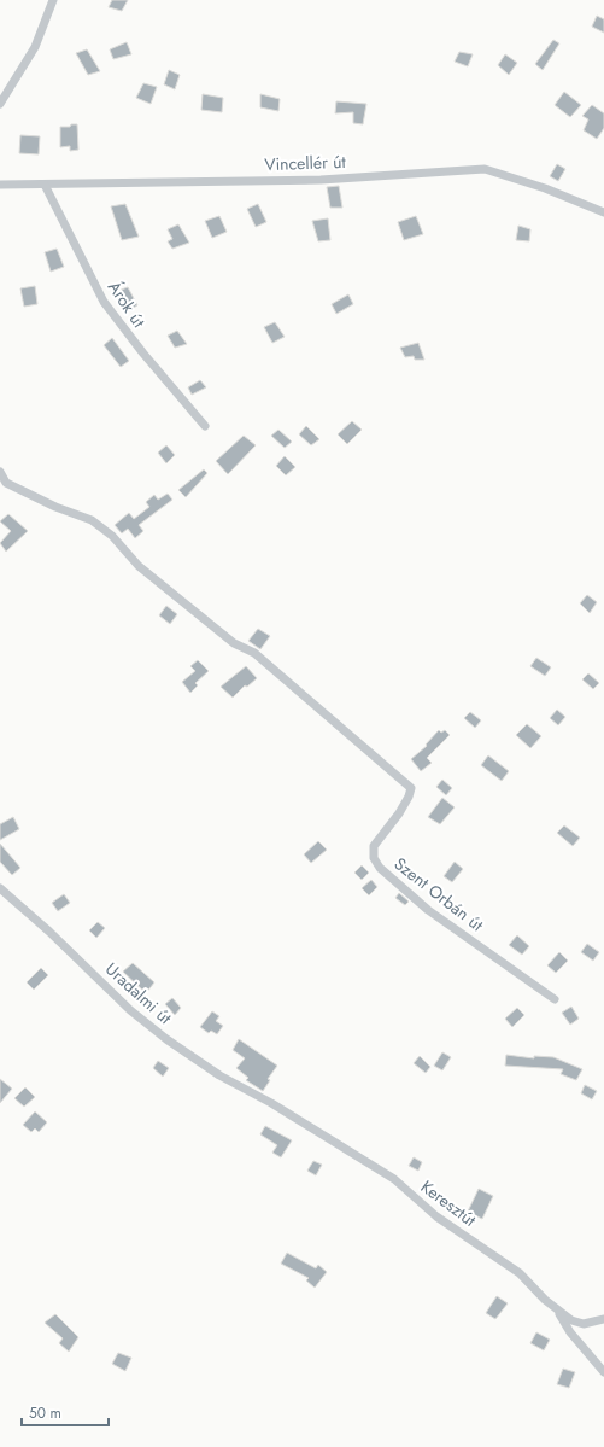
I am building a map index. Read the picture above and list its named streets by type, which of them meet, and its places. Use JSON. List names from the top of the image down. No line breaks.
{"streets":{"street":["Vincellér út","Árok út","Szent Orbán út","Uradalmi út","Keresztút"]},"crossings":[["Vincellér út","Árok út"],["Uradalmi út","Keresztút"]],"scale_bar":"50 m"}
